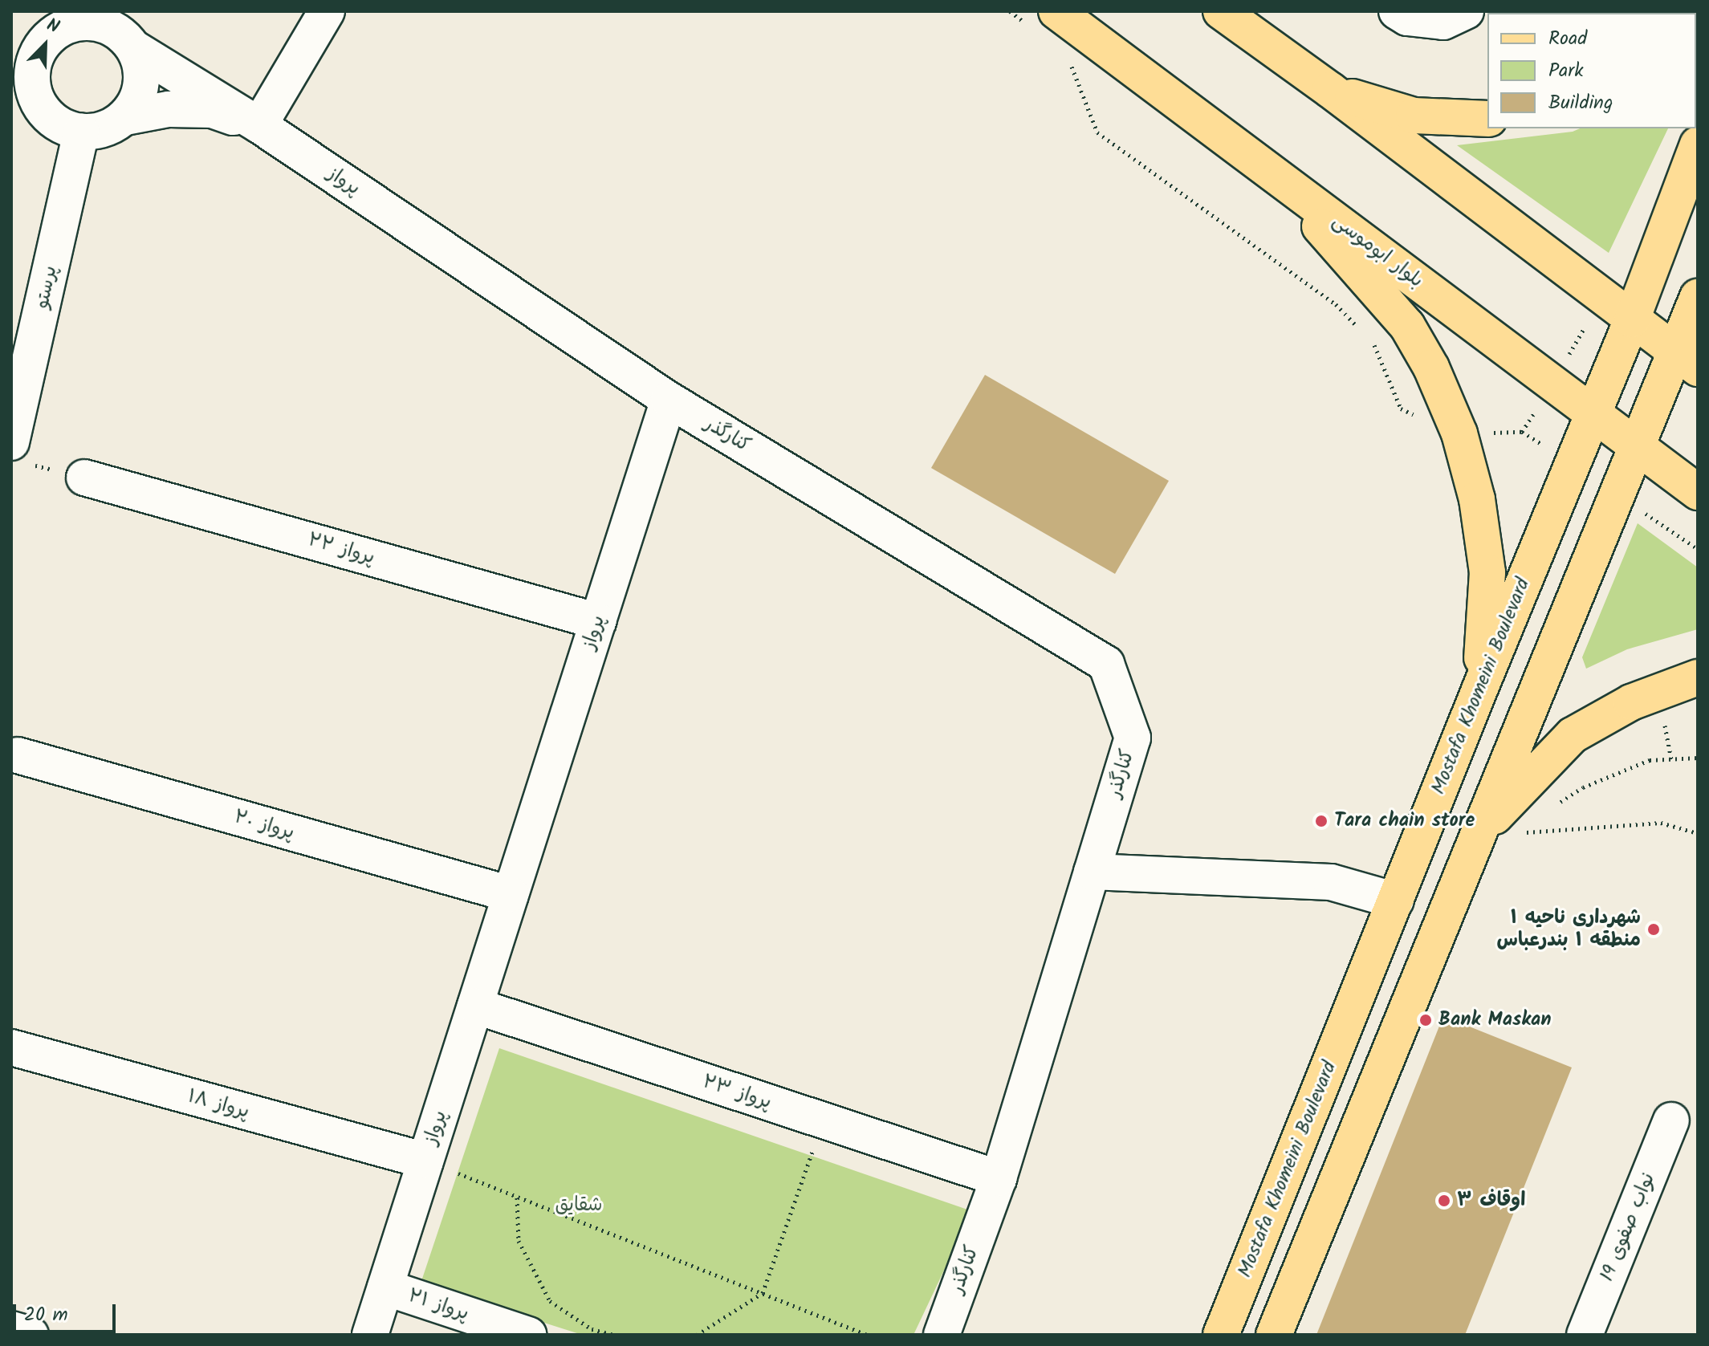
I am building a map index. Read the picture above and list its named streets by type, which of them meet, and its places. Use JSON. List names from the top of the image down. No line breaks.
{"streets":{"main road":["بلوار ابوموسی","Mostafa Khomeini Boulevard"],"street":["پرواز","پرستو","کنارگذر","پرواز ۲۲","پرواز ۲۰","پرواز ۲۳","پرواز ۱۸","نواب صفوی 19","پرواز ۲۱"]},"crossings":[["پرواز","کنارگذر"],["پرواز","پرواز ۲۲"],["پرواز","پرواز ۲۰"],["پرواز","پرواز ۲۳"],["پرواز","پرواز ۱۸"],["پرواز","پرواز ۲۱"],["بلوار ابوموسی","Mostafa Khomeini Boulevard"],["کنارگذر","پرواز ۲۳"]],"parks":["شقایق"],"places":["Tara chain store","شهرداری ناحیه ۱ منطقه ۱ بندرعباس","Bank Maskan","اوقاف ۳"],"legend":["Road","Park","Building"],"scale_bar":"20 m","north":"top right"}
